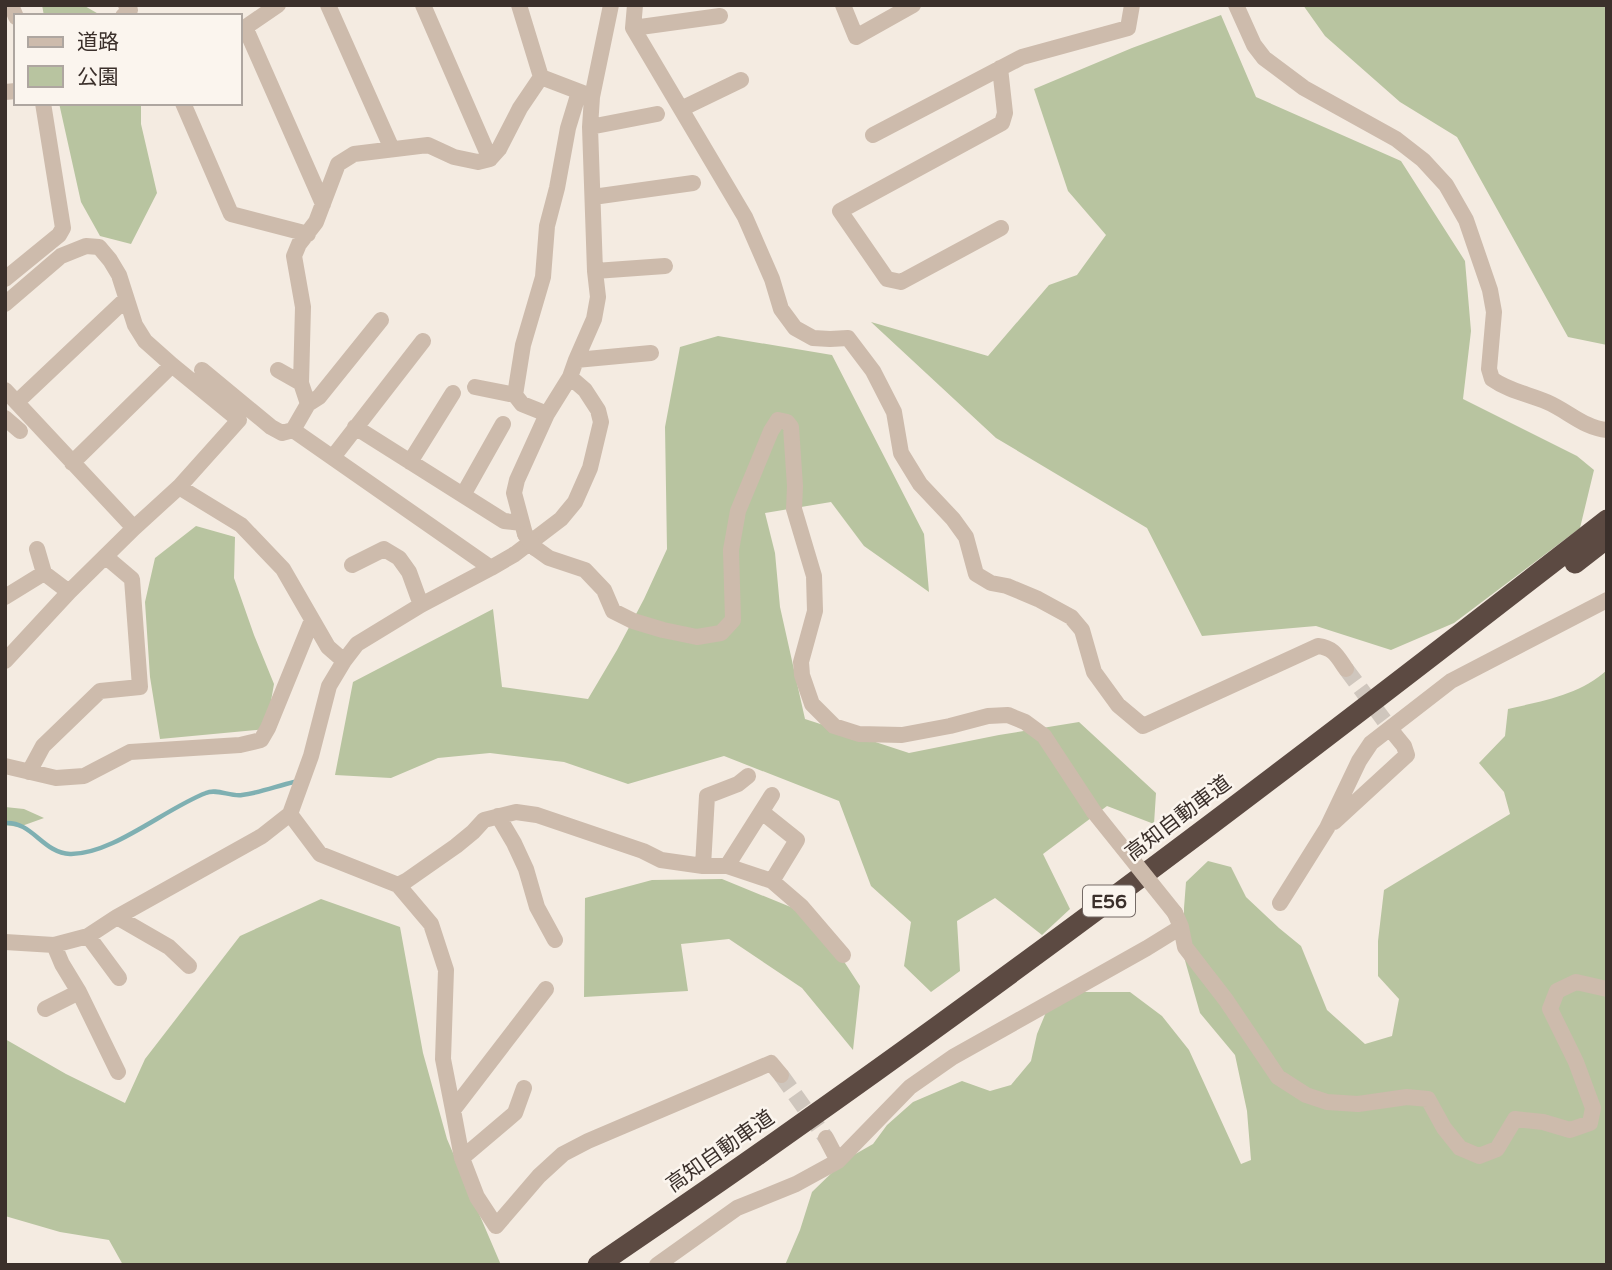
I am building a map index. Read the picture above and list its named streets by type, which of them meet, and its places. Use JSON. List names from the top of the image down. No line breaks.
{"streets":{"highway":["高知自動車道","E56"]},"legend":["道路","公園"]}
